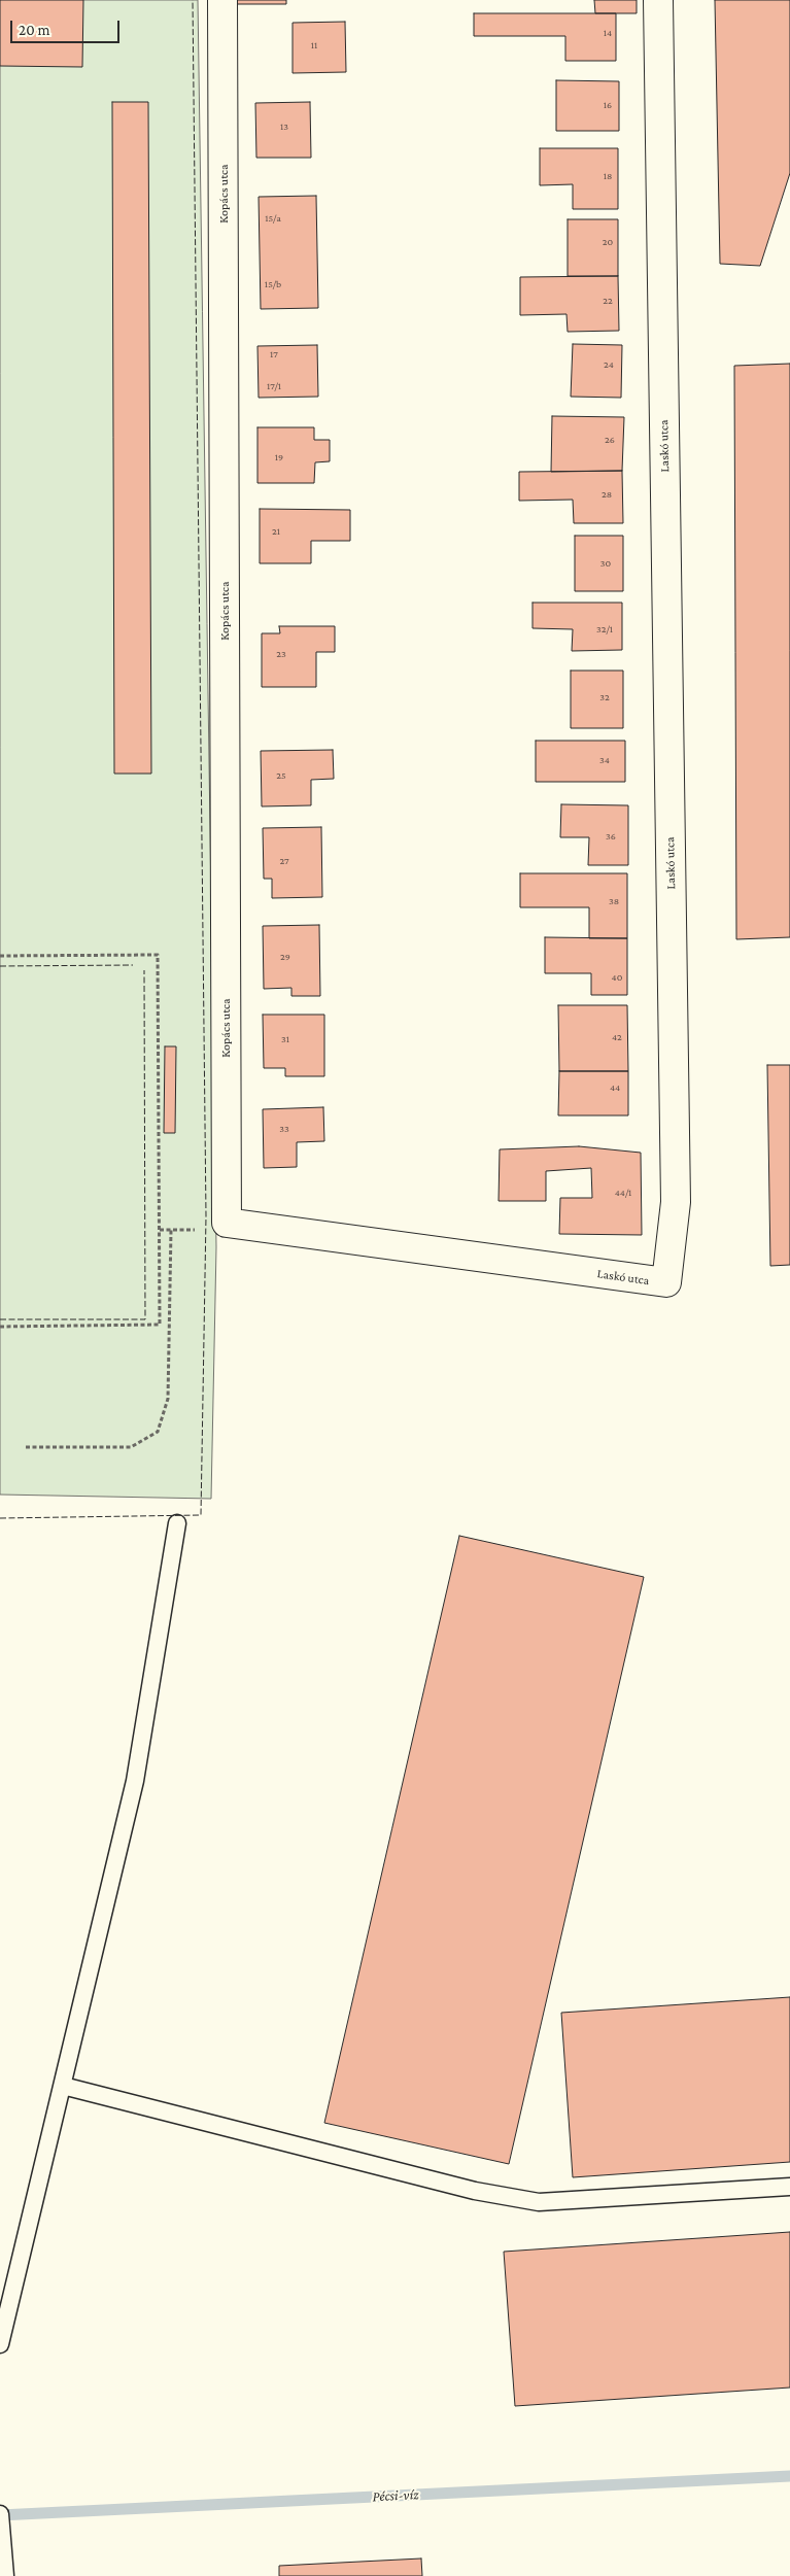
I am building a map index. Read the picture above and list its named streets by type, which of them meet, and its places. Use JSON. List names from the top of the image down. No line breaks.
{"streets":{"street":["Kopács utca","Laskó utca"]},"crossings":[["Kopács utca","Laskó utca"]],"water":["Pécsi-víz"],"house_numbers":["14","11","16","13","18","15/a","20","15/b","22","17","24","17/1","26","19","28","21","30","32/1","23","32","34","25","36","27","38","29","40","42","31","44","33","44/1"],"scale_bar":"20 m"}
